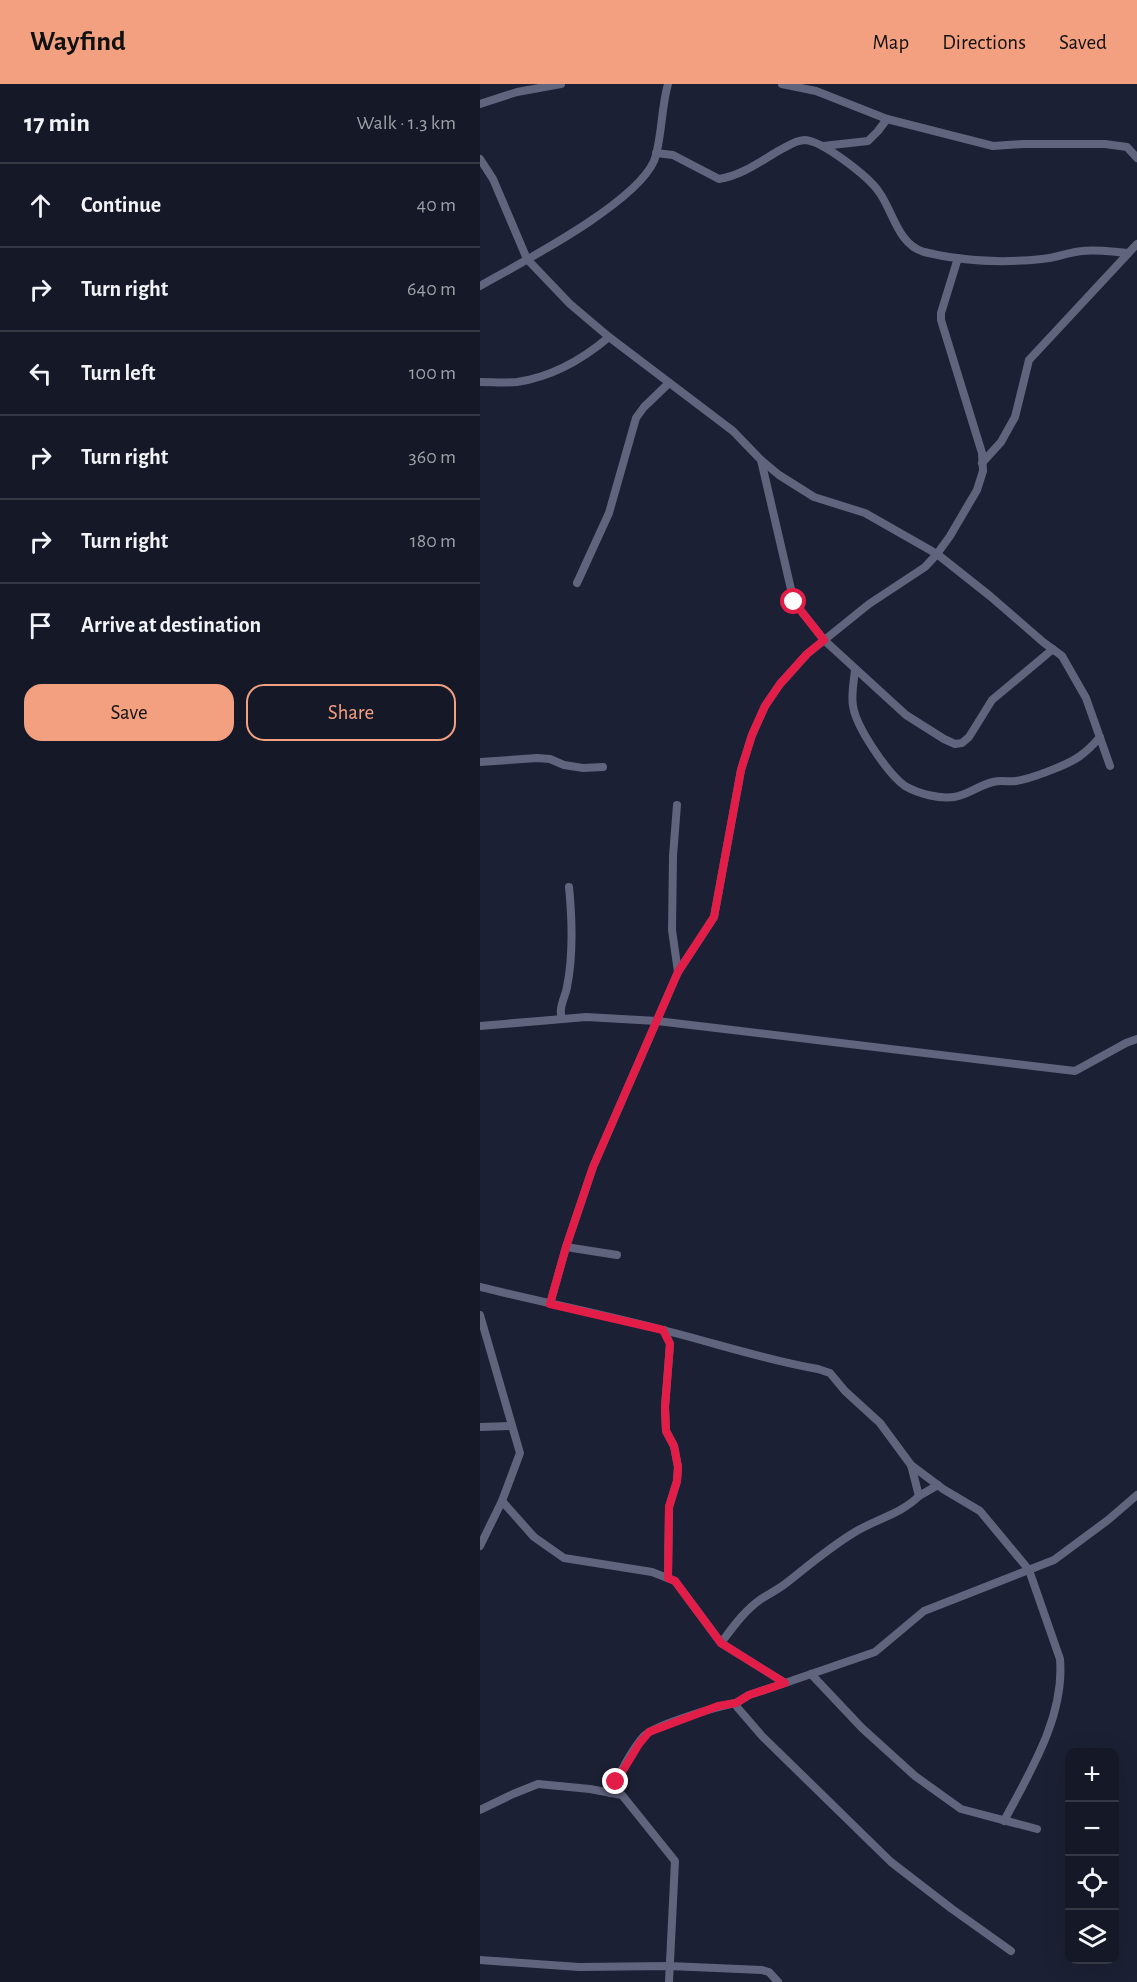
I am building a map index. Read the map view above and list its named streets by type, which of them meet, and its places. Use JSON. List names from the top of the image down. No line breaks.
{"page":{"header":"Wayfind","nav":["Map","Directions","Saved"],"heading":["17 min","Walk · 1.3 km"],"list":[["Continue","40 m"],["Turn right","640 m"],["Turn left","100 m"],["Turn right","360 m"],["Turn right","180 m"],"Arrive at destination"],"buttons":["Save","Share"],"map_buttons":["+","−"]}}
